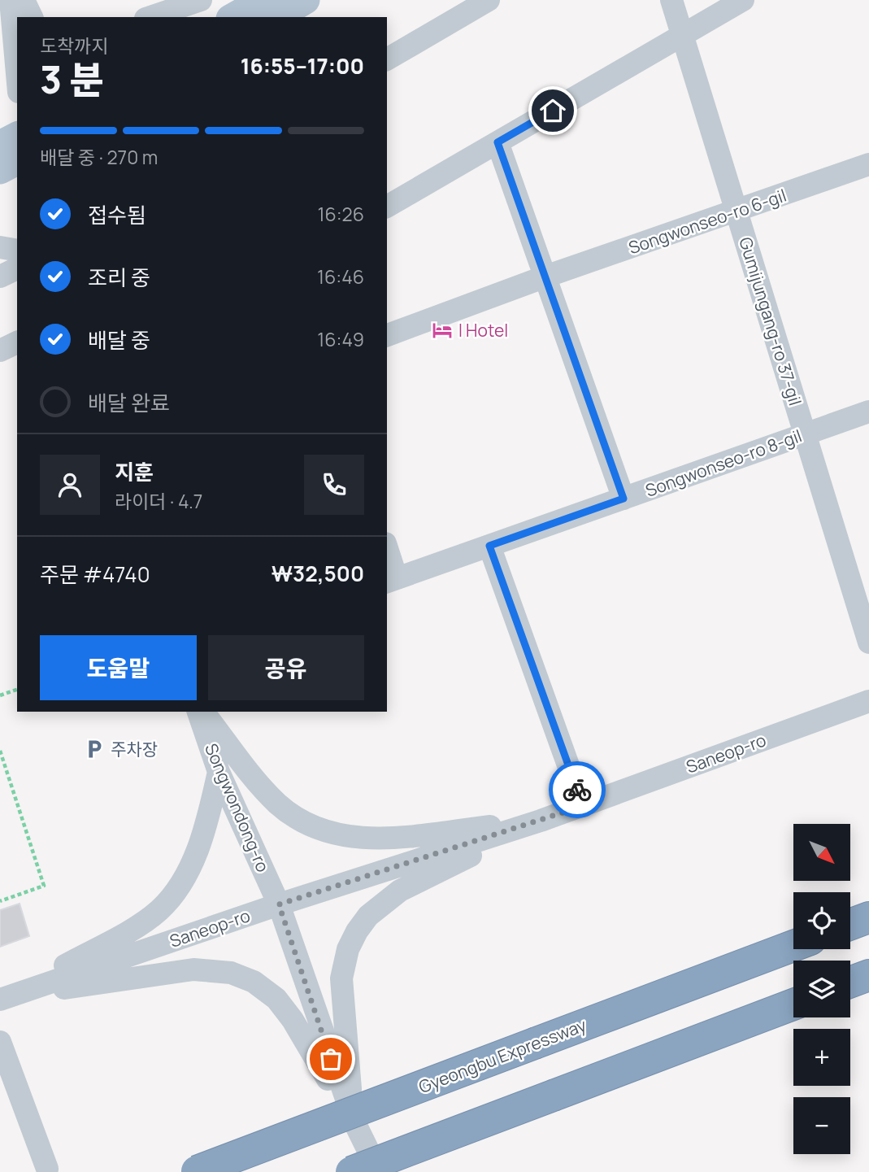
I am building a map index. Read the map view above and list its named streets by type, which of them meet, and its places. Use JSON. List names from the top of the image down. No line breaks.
{"streets":{"highway":["Gyeongbu Expressway"],"street":["Songwonseo-ro 6-gil","Gumijungang-ro 37-gil","Songwonseo-ro 8-gil","Saneop-ro","Songwondong-ro"]},"crossings":[["Songwonseo-ro 6-gil","Gumijungang-ro 37-gil"],["Gumijungang-ro 37-gil","Songwonseo-ro 8-gil"],["Saneop-ro","Songwondong-ro"]],"places":{"hotel":["I Hotel"],"parking":["주차장"]},"north":"bottom right","page":{"heading":["3 분","도착까지","16:55–17:00"],"panel":["지훈","라이더 · 4.7","주문 #4740","₩32,500"],"bar":"배달 중 · 270 m","list":[["접수됨","16:26"],["조리 중","16:46"],["배달 중","16:49"],"배달 완료"],"buttons":["도움말","공유"],"map_buttons":["+","−"]}}
